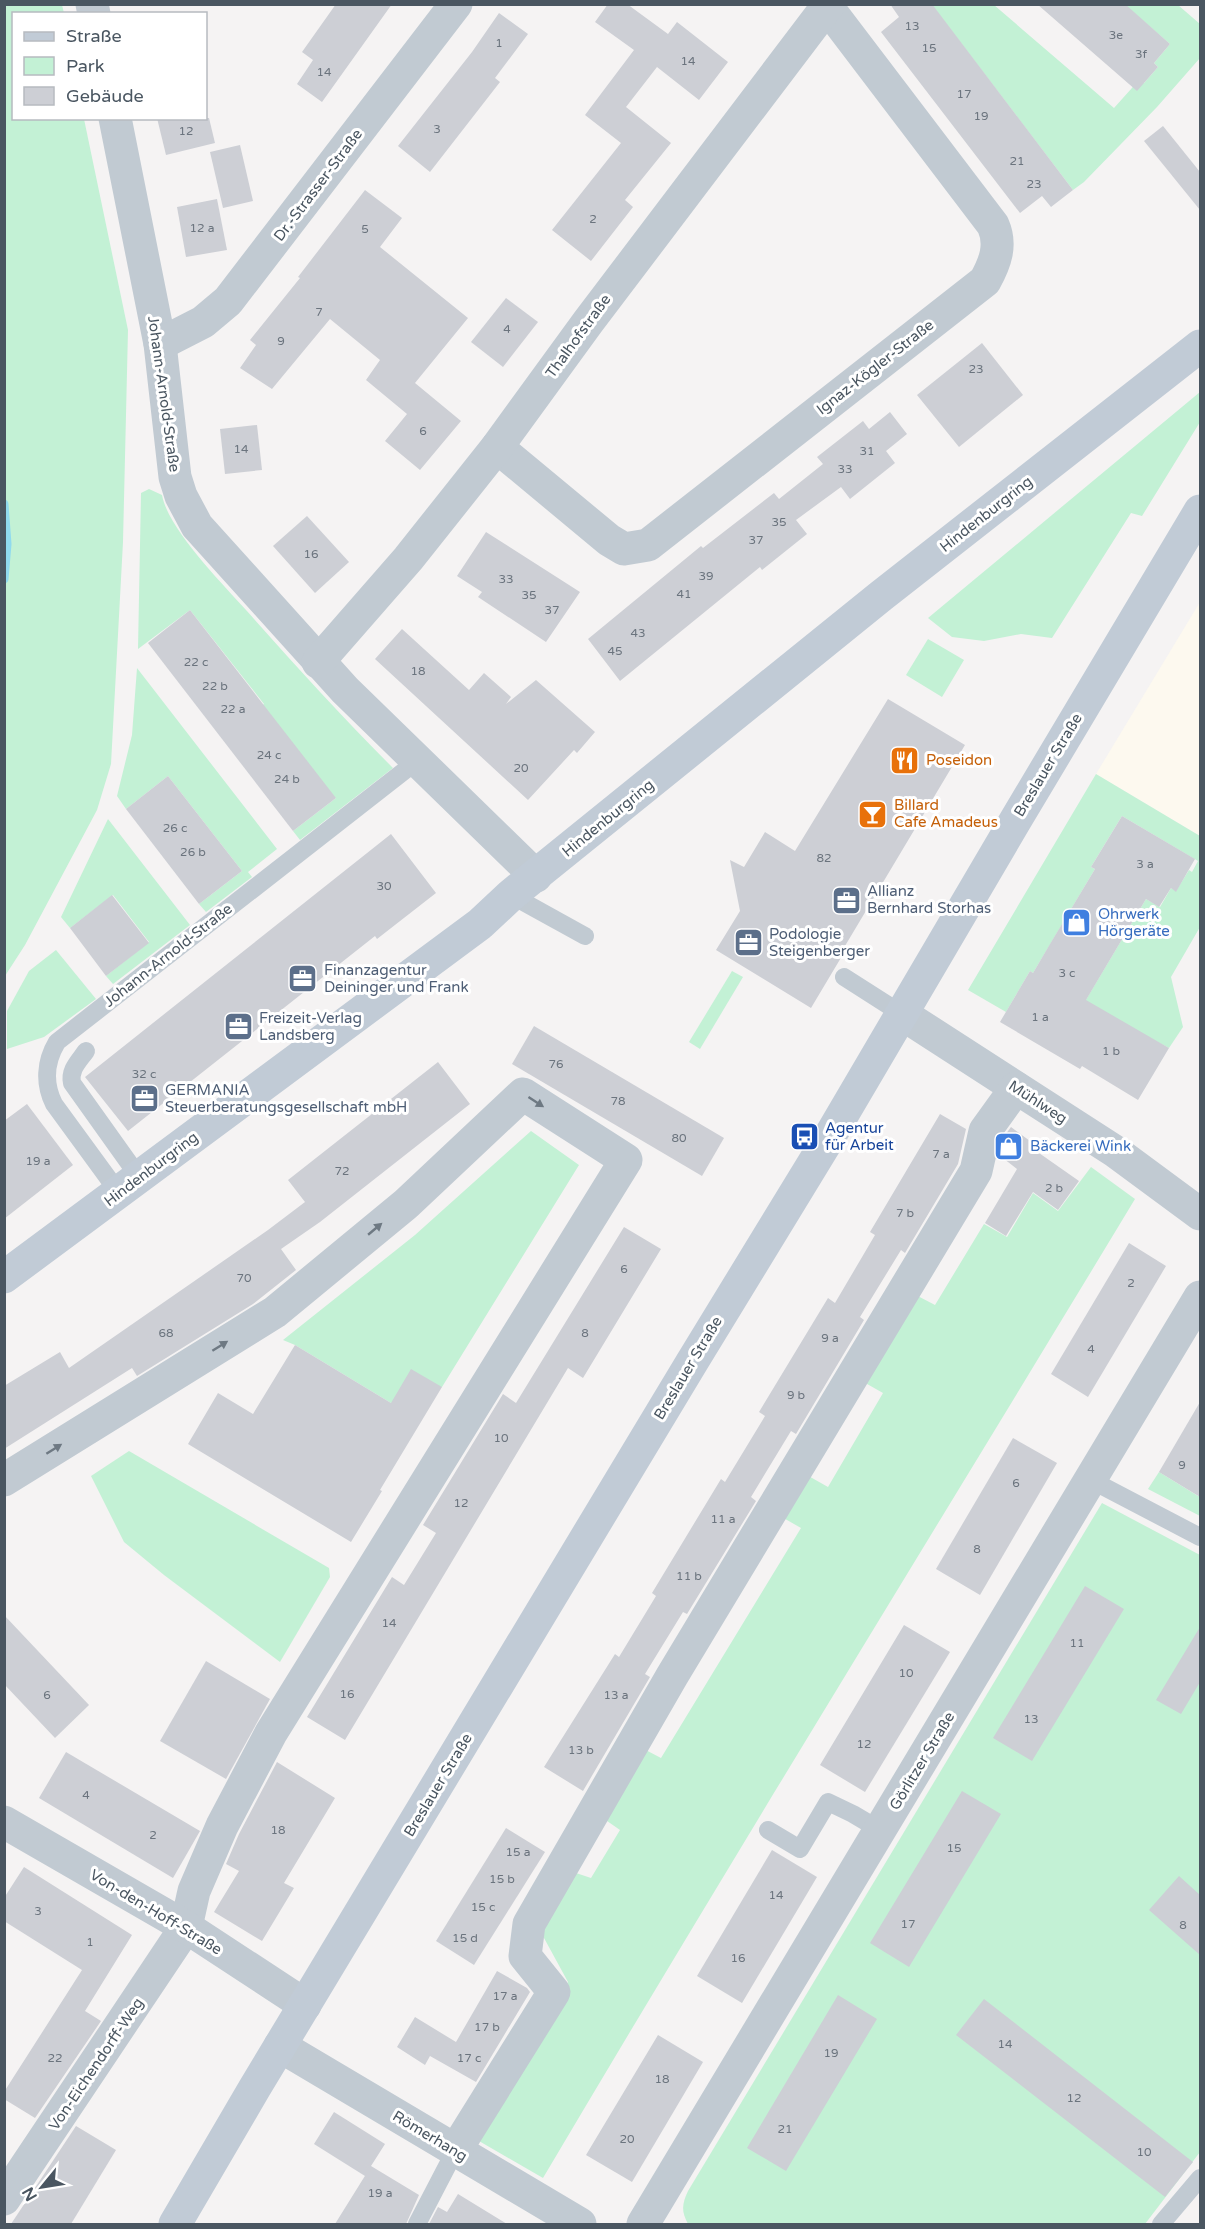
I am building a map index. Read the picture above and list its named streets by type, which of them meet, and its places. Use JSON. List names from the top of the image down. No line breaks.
{"streets":{"main road":["Hindenburgring","Breslauer Straße"],"street":["Dr.-Strasser-Straße","Thalhofstraße","Ignaz-Kögler-Straße","Johann-Arnold-Straße","Mühlweg","Görlitzer Straße","Von-den-Hoff-Straße","Von-Eichendorff-Weg","Römerhang"]},"crossings":[["Dr.-Strasser-Straße","Johann-Arnold-Straße"],["Thalhofstraße","Ignaz-Kögler-Straße"],["Thalhofstraße","Johann-Arnold-Straße"],["Johann-Arnold-Straße","Hindenburgring"],["Breslauer Straße","Mühlweg"],["Breslauer Straße","Von-den-Hoff-Straße"],["Breslauer Straße","Römerhang"],["Von-den-Hoff-Straße","Von-Eichendorff-Weg"]],"places":{"restaurant":["Poseidon"],"bar":["Billard Cafe Amadeus"],"office":["Allianz Bernhard Storhas","Podologie Steigenberger","Finanzagentur Deininger und Frank","Freizeit-Verlag Landsberg","GERMANIA Steuerberatungsgesellschaft mbH"],"shop":["Ohrwerk Hörgeräte","Bäckerei Wink"],"bus stop":["Agentur für Arbeit"]},"house_numbers":["13","3e","1","15","3f","14","14","17","19","3","12","21","23","2","12 a","5","7","4","9","23","6","14","31","33","35","37","16","39","33","41","35","37","43","45","22 c","18","22 b","22 a","24 c","20","24 b","26 c","26 b","82","3 a","30","3 c","1 a","1 b","76","32 c","78","80","7 a","19 a","72","2 b","7 b","6","70","2","68","8","9 a","4","9 b","10","9","6","12","11 a","8","11 b","14","11","10","16","6","13 a","13","12","13 b","4","18","2","15","15 a","15 b","14","15 c","3","17","8","15 d","1","16","17 a","17 b","14","19","22","17 c","18","12","21","20","10","19 a"],"legend":["Straße","Park","Gebäude"],"north":"bottom left"}
